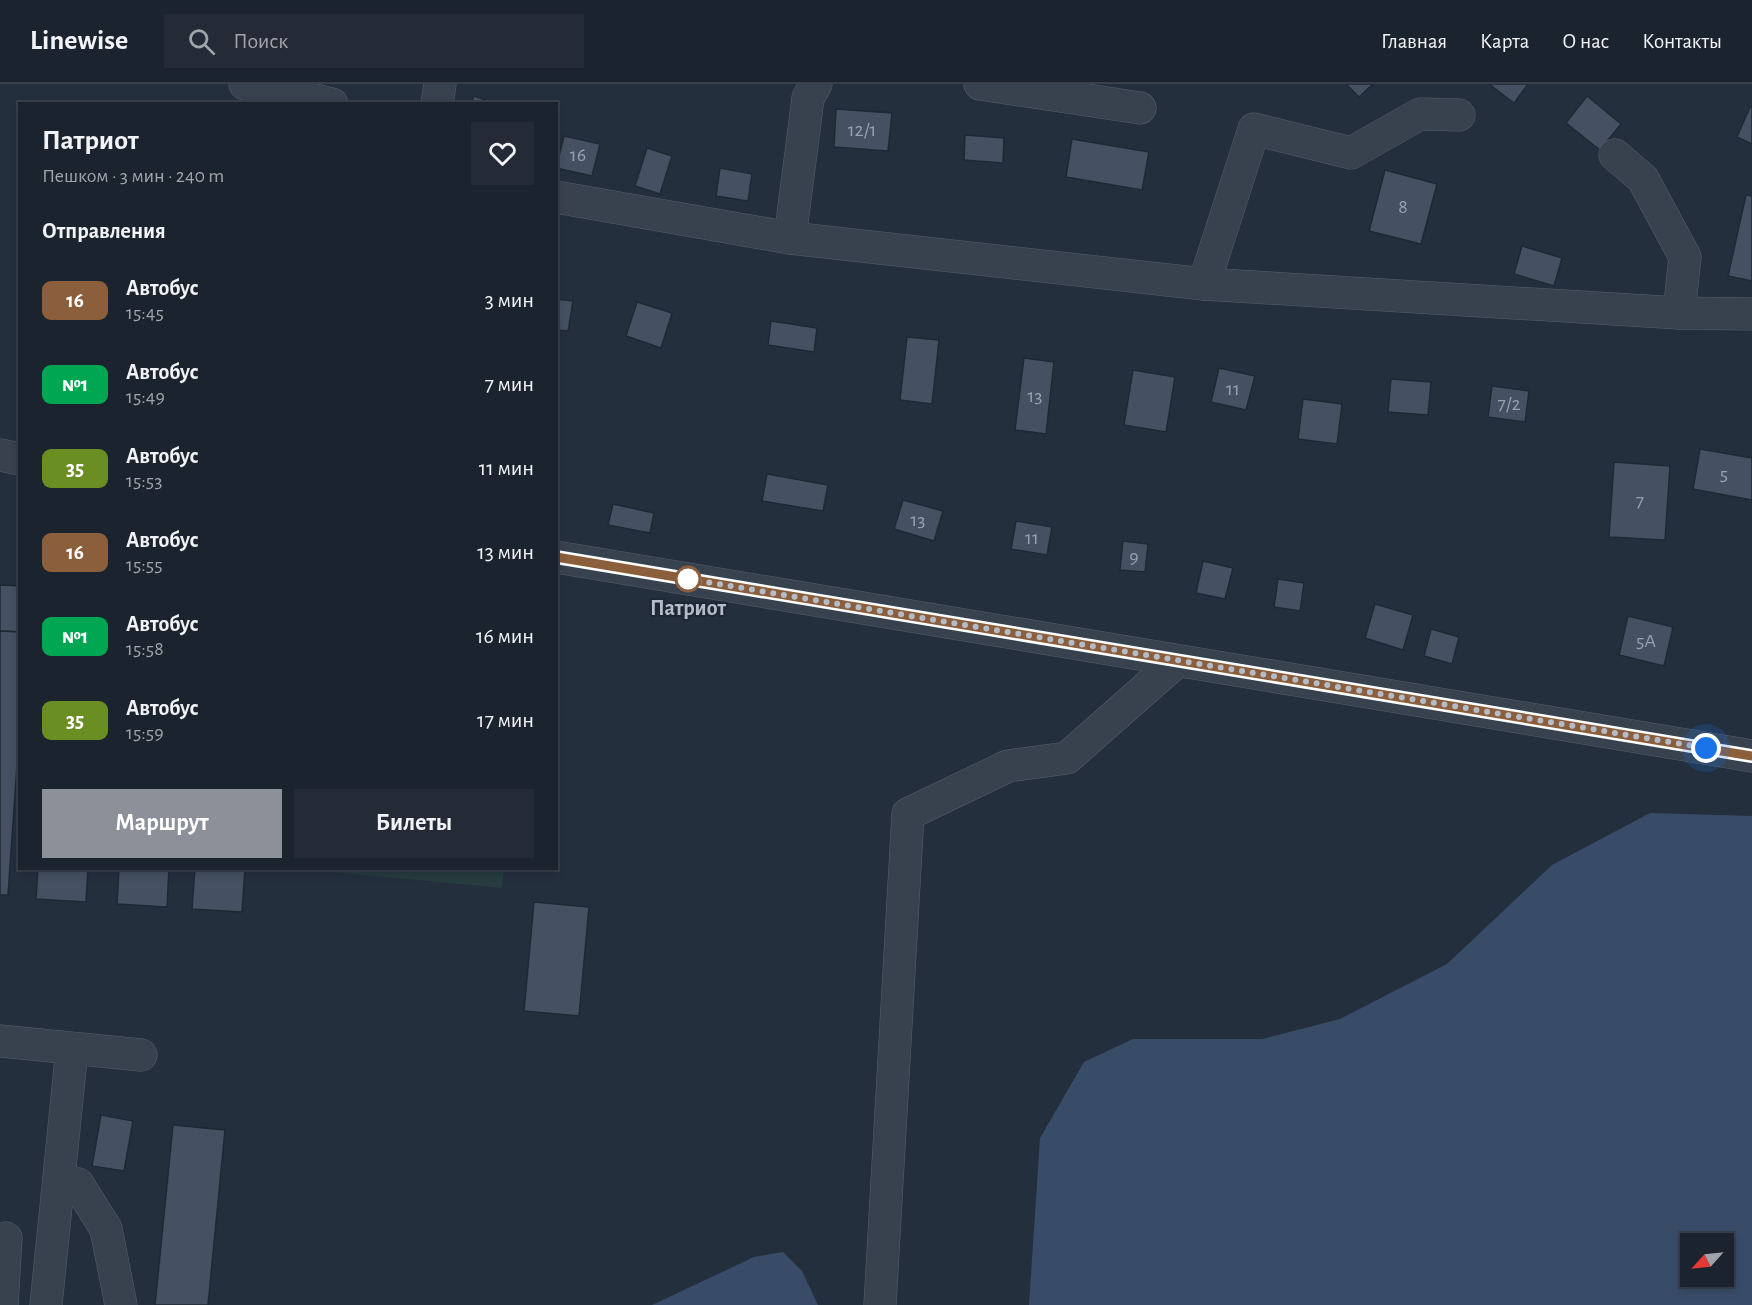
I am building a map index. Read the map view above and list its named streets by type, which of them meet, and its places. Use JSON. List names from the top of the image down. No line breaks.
{"places":["Патриот"],"lines":["bus line 16"],"house_numbers":["12/1","16","8","11","13","7/2","5","7","13","11","9","5А"],"north":"bottom left","page":{"header":"Linewise","search":"Поиск","nav":["Главная","Карта","О нас","Контакты"],"heading":[["Патриот","Пешком · 3 мин · 240 m"],"Отправления"],"list":[{"mark":"16","name":"Автобус","note":"15:45","value":"3 мин"},{"mark":"№1","name":"Автобус","note":"15:49","value":"7 мин"},{"mark":"35","name":"Автобус","note":"15:53","value":"11 мин"},{"mark":"16","name":"Автобус","note":"15:55","value":"13 мин"},{"mark":"№1","name":"Автобус","note":"15:58","value":"16 мин"},{"mark":"35","name":"Автобус","note":"15:59","value":"17 мин"}],"buttons":["Маршрут","Билеты"]}}
